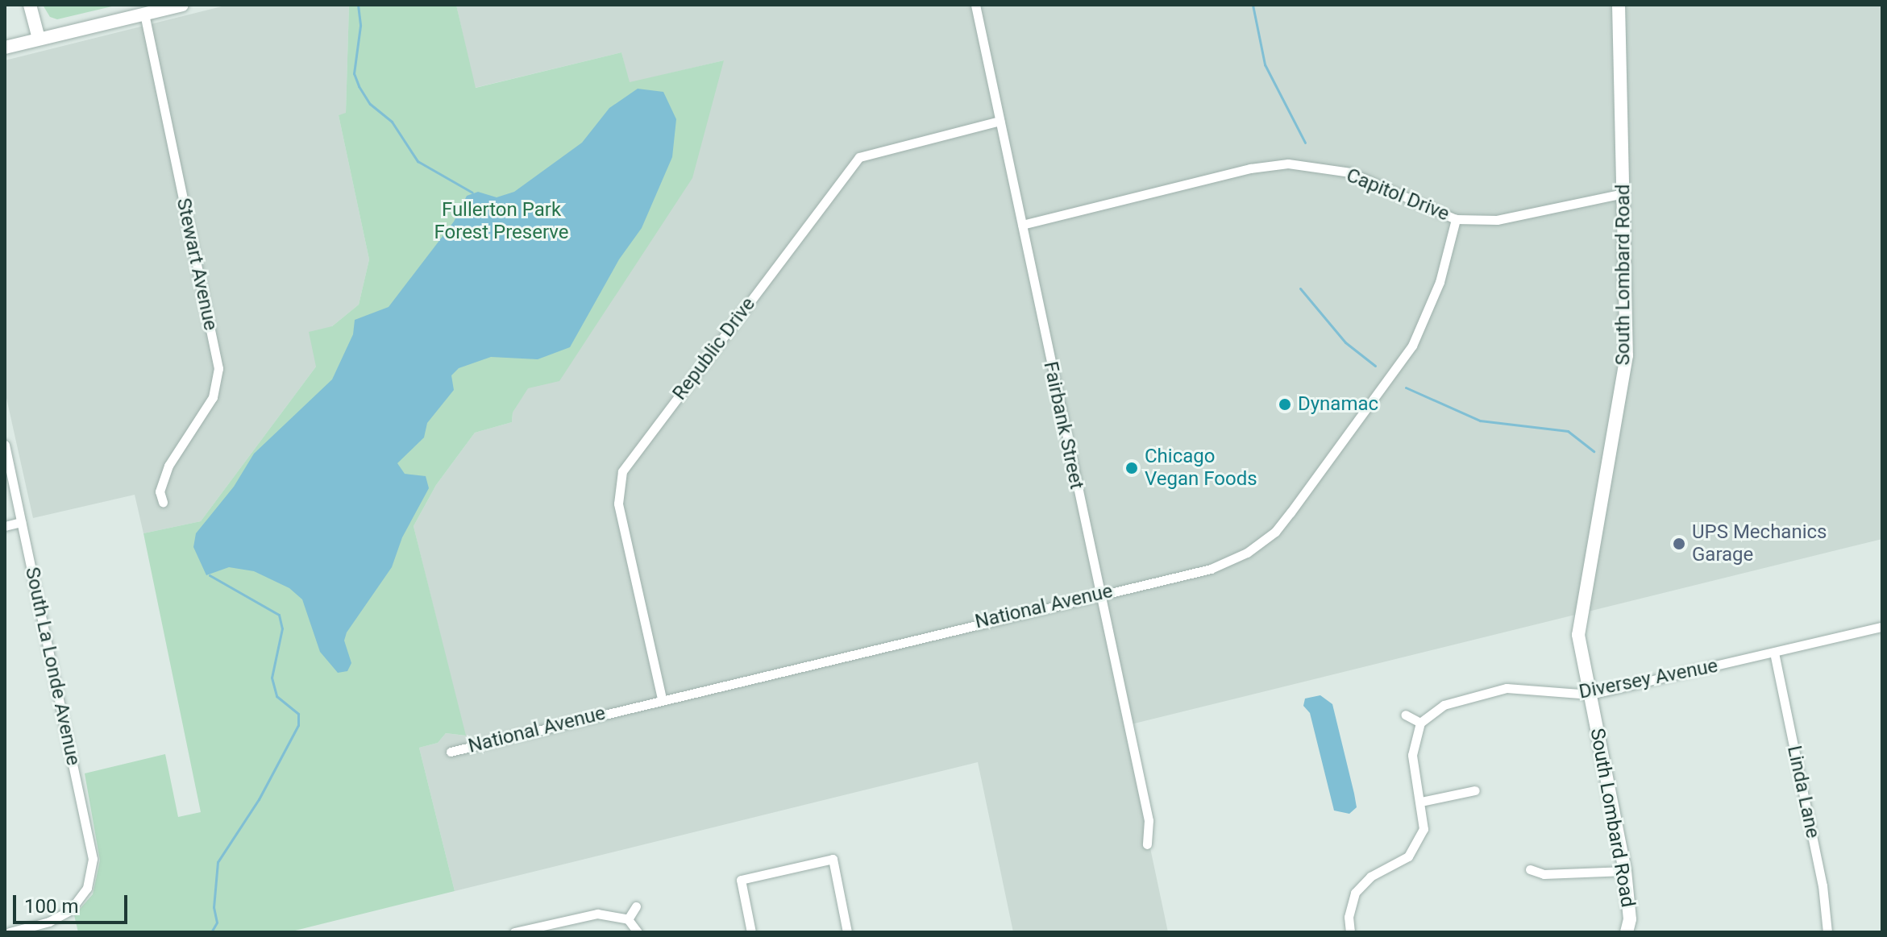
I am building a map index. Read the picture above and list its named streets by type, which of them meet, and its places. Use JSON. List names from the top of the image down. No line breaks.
{"streets":{"street":["Capitol Drive","Stewart Avenue","South Lombard Road","Republic Drive","Fairbank Street","National Avenue","South La Londe Avenue","Diversey Avenue","Linda Lane"]},"crossings":[["Capitol Drive","South Lombard Road"],["Capitol Drive","Fairbank Street"],["Capitol Drive","National Avenue"],["South Lombard Road","Diversey Avenue"],["Republic Drive","Fairbank Street"],["Republic Drive","National Avenue"],["Fairbank Street","National Avenue"],["Diversey Avenue","Linda Lane"]],"parks":["Fullerton Park Forest Preserve"],"places":["Dynamac","Chicago Vegan Foods","UPS Mechanics Garage"],"scale_bar":"100 m"}
